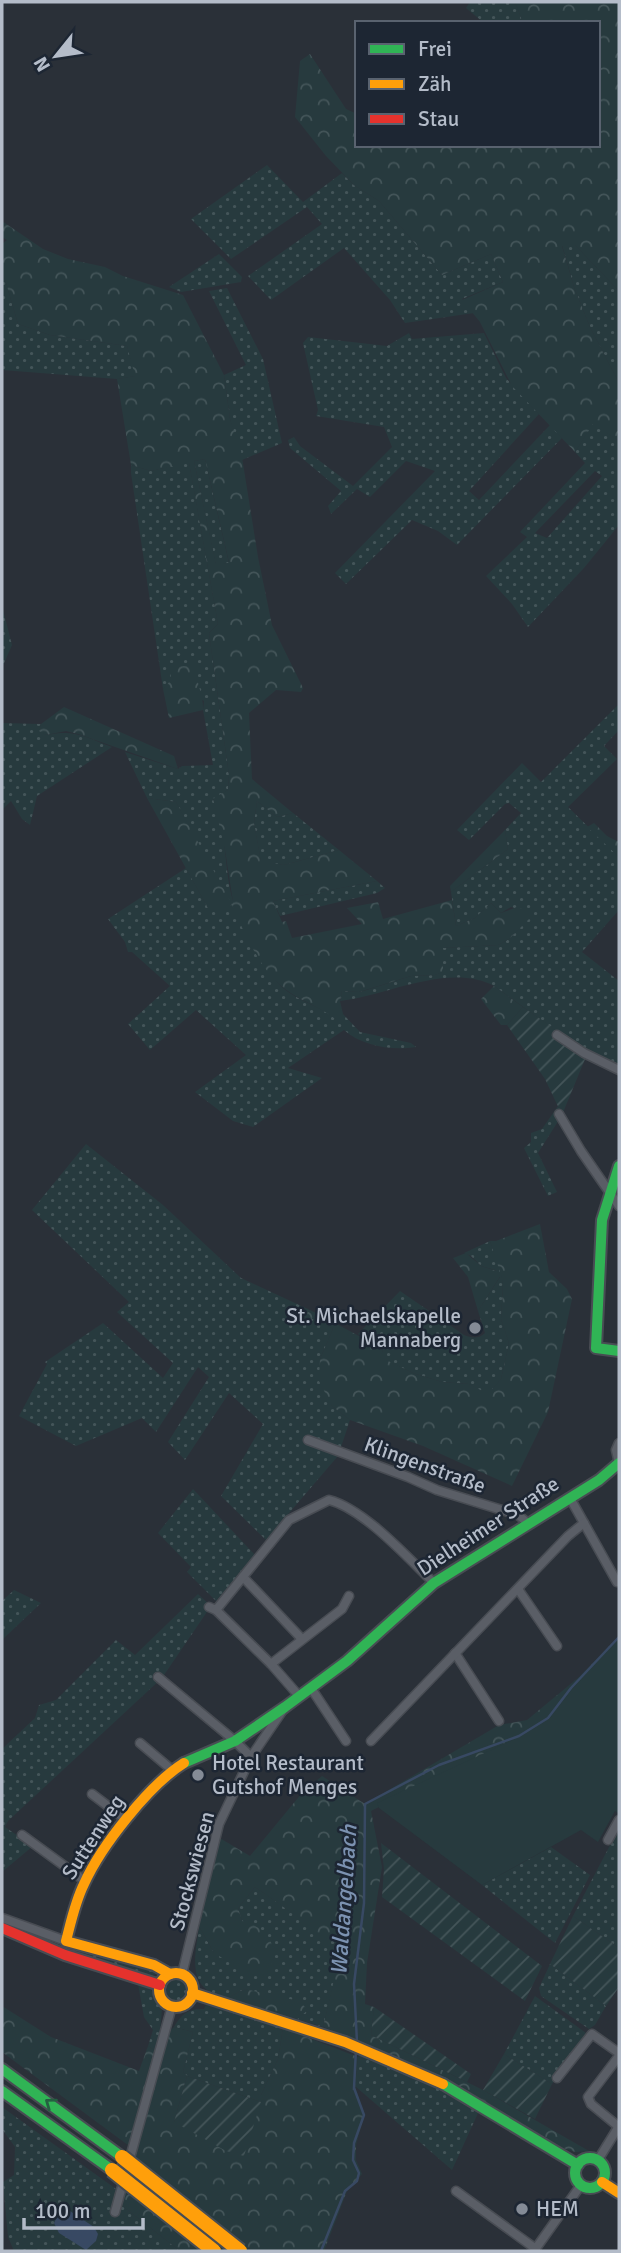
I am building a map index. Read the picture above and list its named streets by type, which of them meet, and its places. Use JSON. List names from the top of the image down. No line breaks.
{"streets":{"main road":["Dielheimer Straße","Suttenweg"],"street":["Klingenstraße","Stockswiesen"]},"crossings":[["Klingenstraße","Dielheimer Straße"],["Dielheimer Straße","Suttenweg"],["Dielheimer Straße","Stockswiesen"],["Suttenweg","Stockswiesen"]],"water":["Waldangelbach"],"places":["St. Michaelskapelle Mannaberg","Hotel Restaurant Gutshof Menges","HEM"],"legend":["Frei","Zäh","Stau"],"scale_bar":"100 m","north":"bottom left"}
